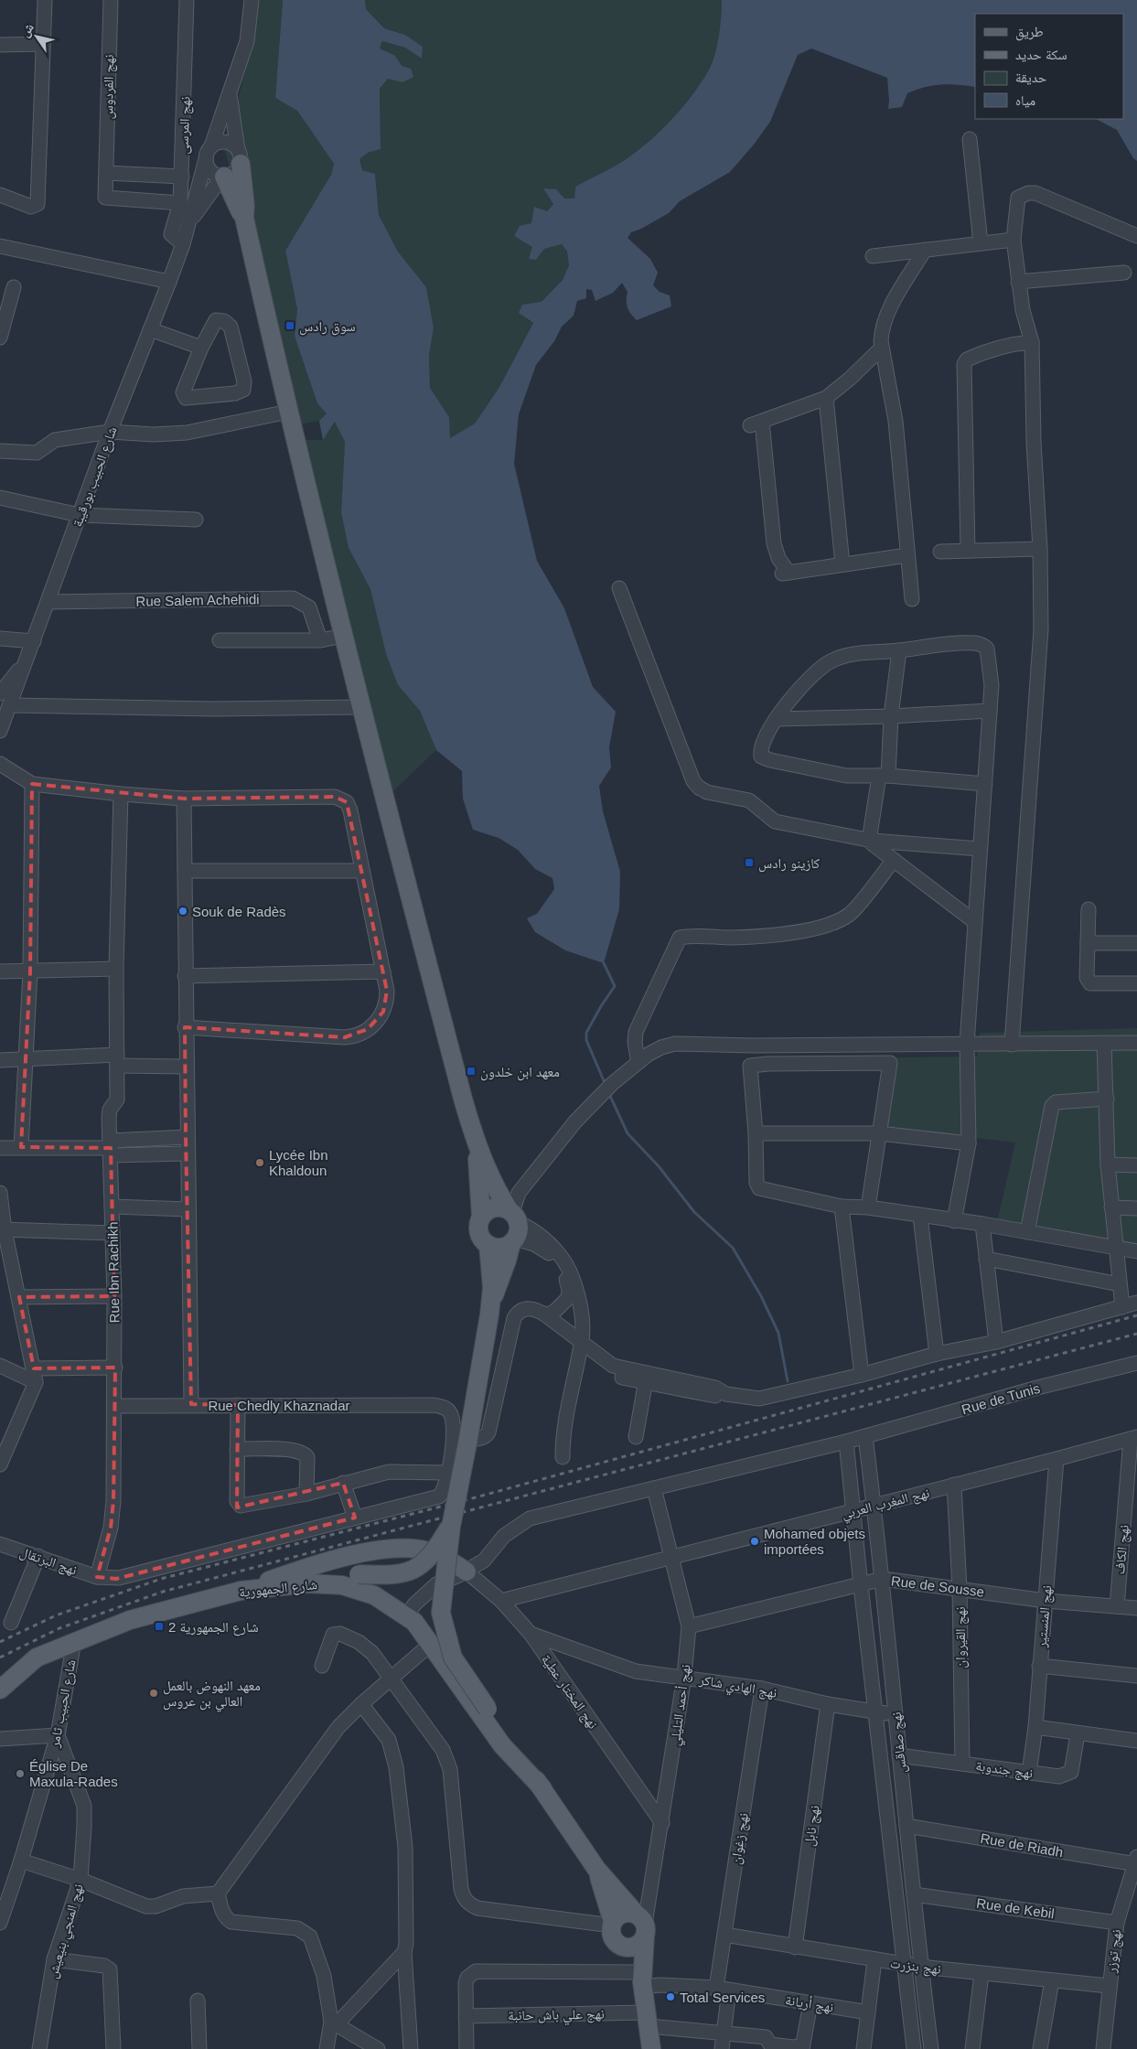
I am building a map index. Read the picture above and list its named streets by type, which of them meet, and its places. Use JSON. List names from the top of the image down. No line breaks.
{"streets":{"main road":["شارع الجمهورية"],"street":["نهج الفردوس","نهج المرسى","شارع الحبيب بورقيبة","Rue Salem Achehidi","Rue Ibn Rachikh","Rue de Tunis","Rue Chedly Khaznadar","نهج المغرب العربي","نهج الكاف","نهج البرتقال","Rue de Sousse","نهج المنستير","نهج القيروان","نهج الهادي شاكر","نهج المختار عطية","شارع الحبيب ثامر","نهج أحمد التليلي","نهج صفاقس","نهج جندوبة","نهج نابل","نهج زغوان","Rue de Riadh","Rue de Kebil","نهج المنجي بنيعيش","نهج توزر","نهج بنزرت","نهج أريانة","نهج علي باش حانبة"]},"crossings":[["نهج الفردوس","نهج المرسى"],["نهج المرسى","شارع الحبيب بورقيبة"],["شارع الحبيب بورقيبة","Rue Salem Achehidi"],["Rue Ibn Rachikh","Rue Chedly Khaznadar"],["Rue Ibn Rachikh","نهج البرتقال"],["Rue de Tunis","شارع الجمهورية"],["Rue de Tunis","نهج المختار عطية"],["Rue de Tunis","نهج أحمد التليلي"],["Rue de Tunis","نهج صفاقس"],["نهج المغرب العربي","نهج الكاف"],["نهج المغرب العربي","نهج المنستير"],["نهج المغرب العربي","نهج القيروان"],["نهج المغرب العربي","نهج المختار عطية"],["نهج المغرب العربي","نهج أحمد التليلي"],["نهج المغرب العربي","نهج صفاقس"],["نهج الكاف","Rue de Sousse"],["Rue de Sousse","نهج المنستير"],["Rue de Sousse","نهج القيروان"],["Rue de Sousse","نهج أحمد التليلي"],["Rue de Sousse","نهج صفاقس"],["شارع الجمهورية","شارع الحبيب ثامر"],["نهج المنستير","نهج جندوبة"],["نهج القيروان","نهج جندوبة"],["نهج الهادي شاكر","نهج المختار عطية"],["نهج الهادي شاكر","نهج أحمد التليلي"],["نهج الهادي شاكر","نهج صفاقس"],["نهج الهادي شاكر","نهج نابل"],["نهج الهادي شاكر","نهج زغوان"],["نهج المختار عطية","نهج أحمد التليلي"],["شارع الحبيب ثامر","نهج المنجي بنيعيش"],["نهج صفاقس","نهج جندوبة"],["نهج صفاقس","Rue de Riadh"],["نهج صفاقس","Rue de Kebil"],["نهج صفاقس","نهج بنزرت"],["نهج نابل","نهج بنزرت"],["نهج زغوان","نهج بنزرت"],["نهج زغوان","نهج أريانة"],["نهج زغوان","نهج علي باش حانبة"],["Rue de Riadh","نهج توزر"],["Rue de Kebil","نهج توزر"],["نهج توزر","نهج بنزرت"],["نهج أريانة","نهج علي باش حانبة"]],"places":{"transit":["سوق رادس","كازينو رادس","معهد ابن خلدون","شارع الجمهورية 2"],"other":["Souk de Radès","Lycée Ibn Khaldoun","Mohamed objets importées","معهد النهوض بالعمل العالي بن عروس","Église De Maxula-Rades","Total Services"]},"legend":["طريق","سكة حديد","حديقة","مياه"],"north":"top left"}
